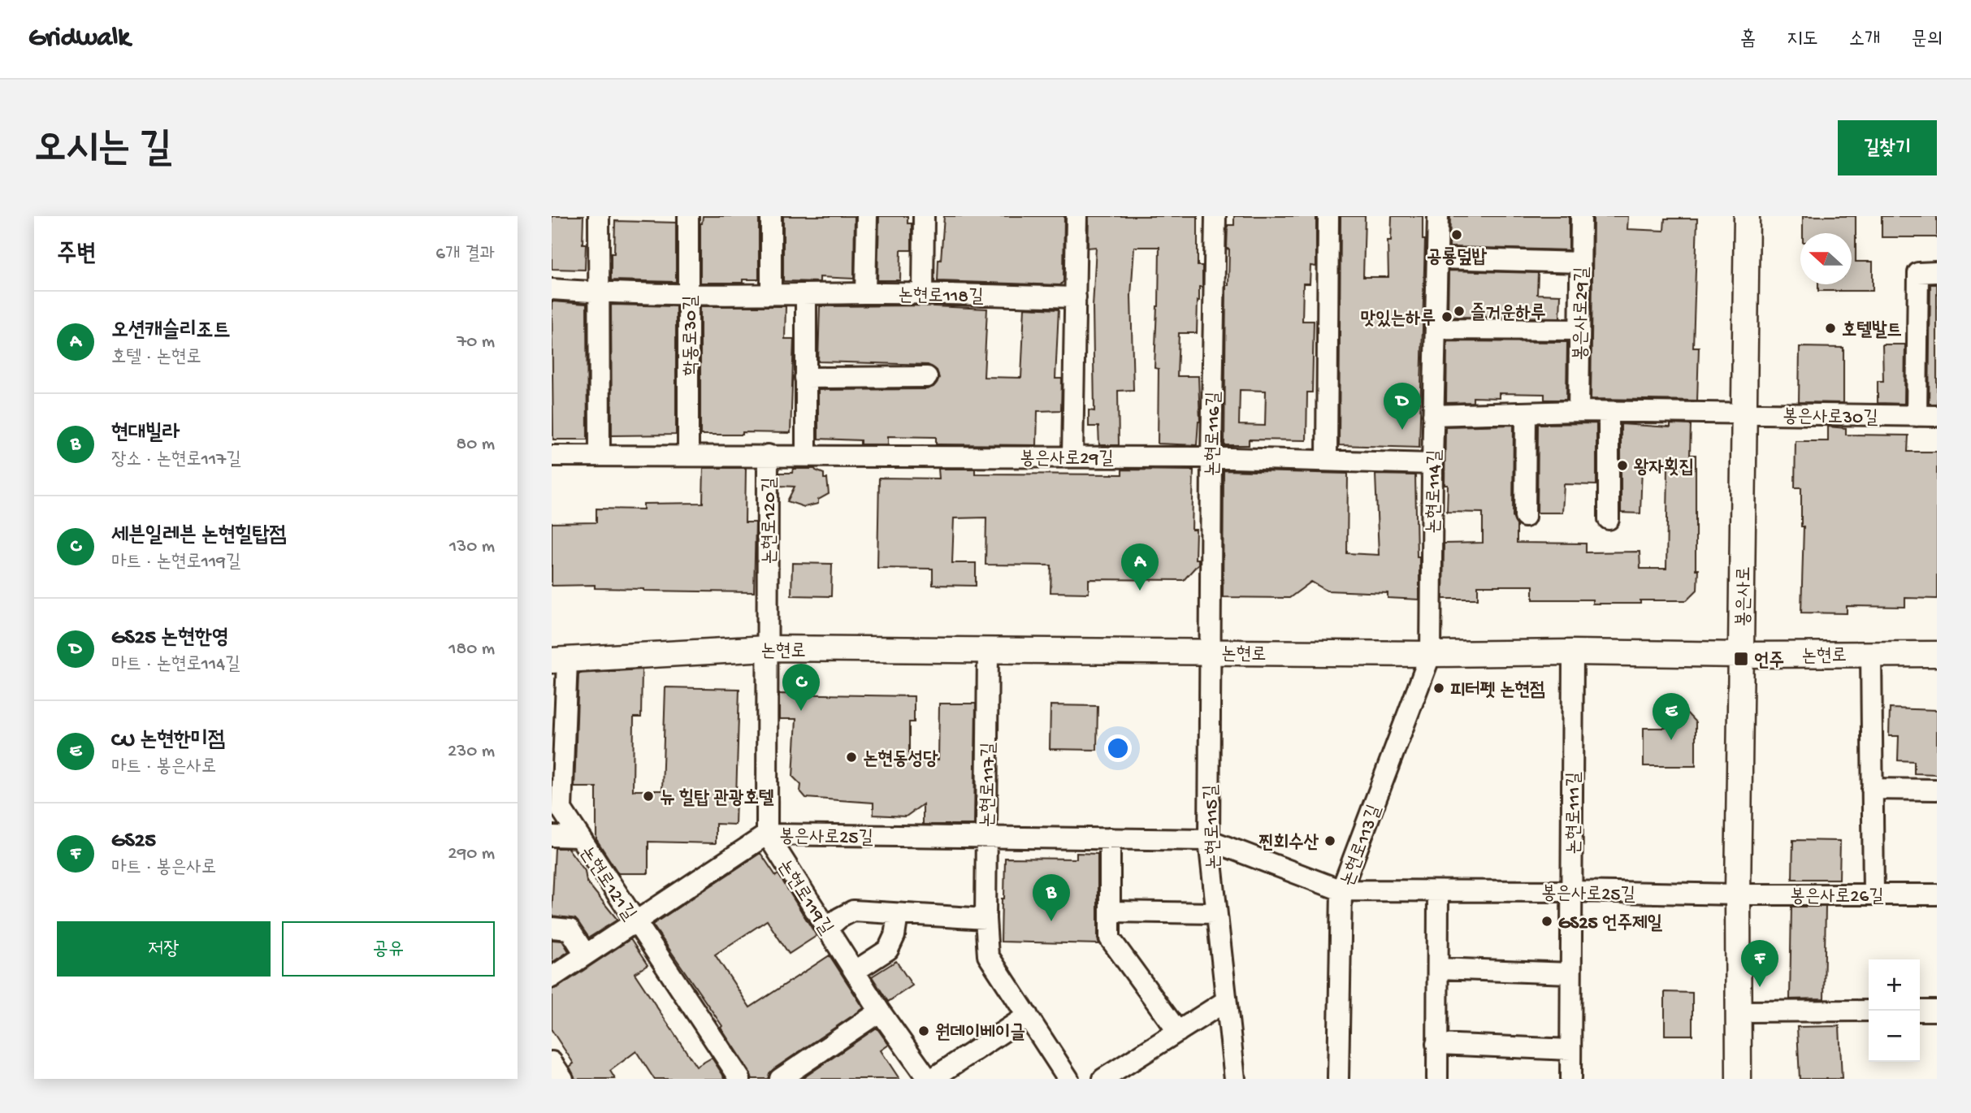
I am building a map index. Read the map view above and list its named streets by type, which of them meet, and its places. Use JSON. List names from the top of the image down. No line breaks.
{"streets":{"main road":["봉은사로","논현로"],"street":["논현로118길","봉은사로29길","학동로30길","봉은사로30길","논현로116길","논현로114길","논현로120길","논현로117길","논현로111길","논현로115길","봉은사로25길","논현로113길","논현로121길","봉은사로26길","논현로119길"]},"crossings":[["논현로118길","학동로30길"],["봉은사로29길","논현로116길"],["봉은사로29길","논현로114길"],["봉은사로29길","논현로120길"],["봉은사로30길","봉은사로"],["논현로116길","논현로"],["논현로116길","논현로115길"],["논현로114길","논현로"],["논현로114길","논현로113길"],["논현로120길","논현로"],["봉은사로","논현로"],["봉은사로","봉은사로25길"],["봉은사로","봉은사로26길"],["논현로","논현로117길"],["논현로","논현로111길"],["논현로","논현로115길"],["논현로","논현로113길"],["논현로","논현로121길"],["논현로117길","봉은사로25길"],["논현로111길","봉은사로25길"],["논현로115길","봉은사로25길"],["봉은사로25길","논현로113길"],["봉은사로25길","논현로121길"],["봉은사로25길","봉은사로26길"],["봉은사로25길","논현로119길"]],"places":{"other":["공룡덮밥","즐거운하루","맛있는하루","호텔발트","왕자횟집","피터펫 논현점","논현동성당","뉴 힐탑 관광호텔","찐회수산","GS25 언주제일","원데이베이글"],"transit":["언주"]},"north":"left","page":{"header":"Gridwalk","nav":["홈","지도","소개","문의"],"buttons":["길찾기",["저장","공유"]],"title":"오시는 길","heading":["주변","6개 결과"],"list":[{"mark":"A","name":"오션캐슬리조트","note":"호텔 · 논현로","value":"70 m"},{"mark":"B","name":"현대빌라","note":"장소 · 논현로117길","value":"80 m"},{"mark":"C","name":"세븐일레븐 논현힐탑점","note":"마트 · 논현로119길","value":"130 m"},{"mark":"D","name":"GS25 논현한영","note":"마트 · 논현로114길","value":"180 m"},{"mark":"E","name":"CU 논현한미점","note":"마트 · 봉은사로","value":"230 m"},{"mark":"F","name":"GS25","note":"마트 · 봉은사로","value":"290 m"}],"pins":["D","A","C","E","B","F"],"map_buttons":["+","−"]}}
